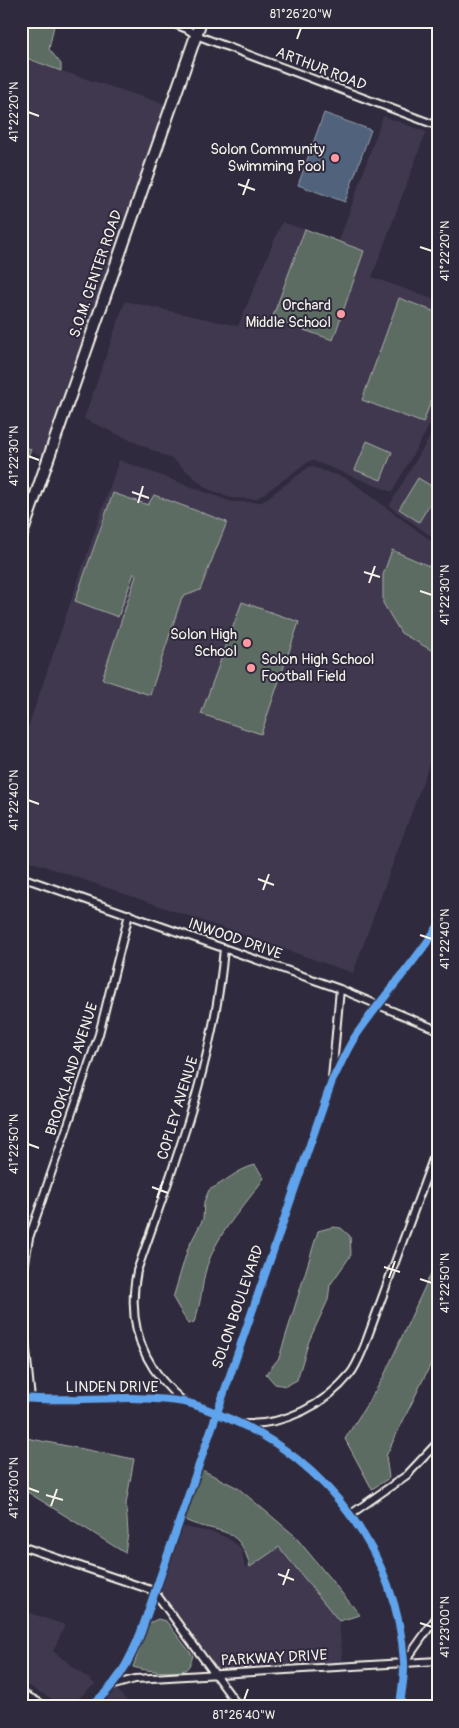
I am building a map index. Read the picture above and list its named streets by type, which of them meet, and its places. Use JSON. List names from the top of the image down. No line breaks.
{"streets":{"main road":["S.O.M. CENTER ROAD"],"street":["ARTHUR ROAD","INWOOD DRIVE","BROOKLAND AVENUE","COPLEY AVENUE","SOLON BOULEVARD","LINDEN DRIVE","PARKWAY DRIVE"]},"crossings":[["ARTHUR ROAD","S.O.M. CENTER ROAD"],["INWOOD DRIVE","BROOKLAND AVENUE"],["INWOOD DRIVE","COPLEY AVENUE"],["INWOOD DRIVE","SOLON BOULEVARD"],["COPLEY AVENUE","LINDEN DRIVE"],["SOLON BOULEVARD","LINDEN DRIVE"],["SOLON BOULEVARD","PARKWAY DRIVE"],["LINDEN DRIVE","PARKWAY DRIVE"]],"places":["Solon Community Swimming Pool","Orchard Middle School","Solon High School","Solon High School Football Field"],"coordinates":["81°26'20\"W","41°22'20\"N","41°22'30\"N","41°22'40\"N","41°22'50\"N","41°23'00\"N","81°26'40\"W"]}
